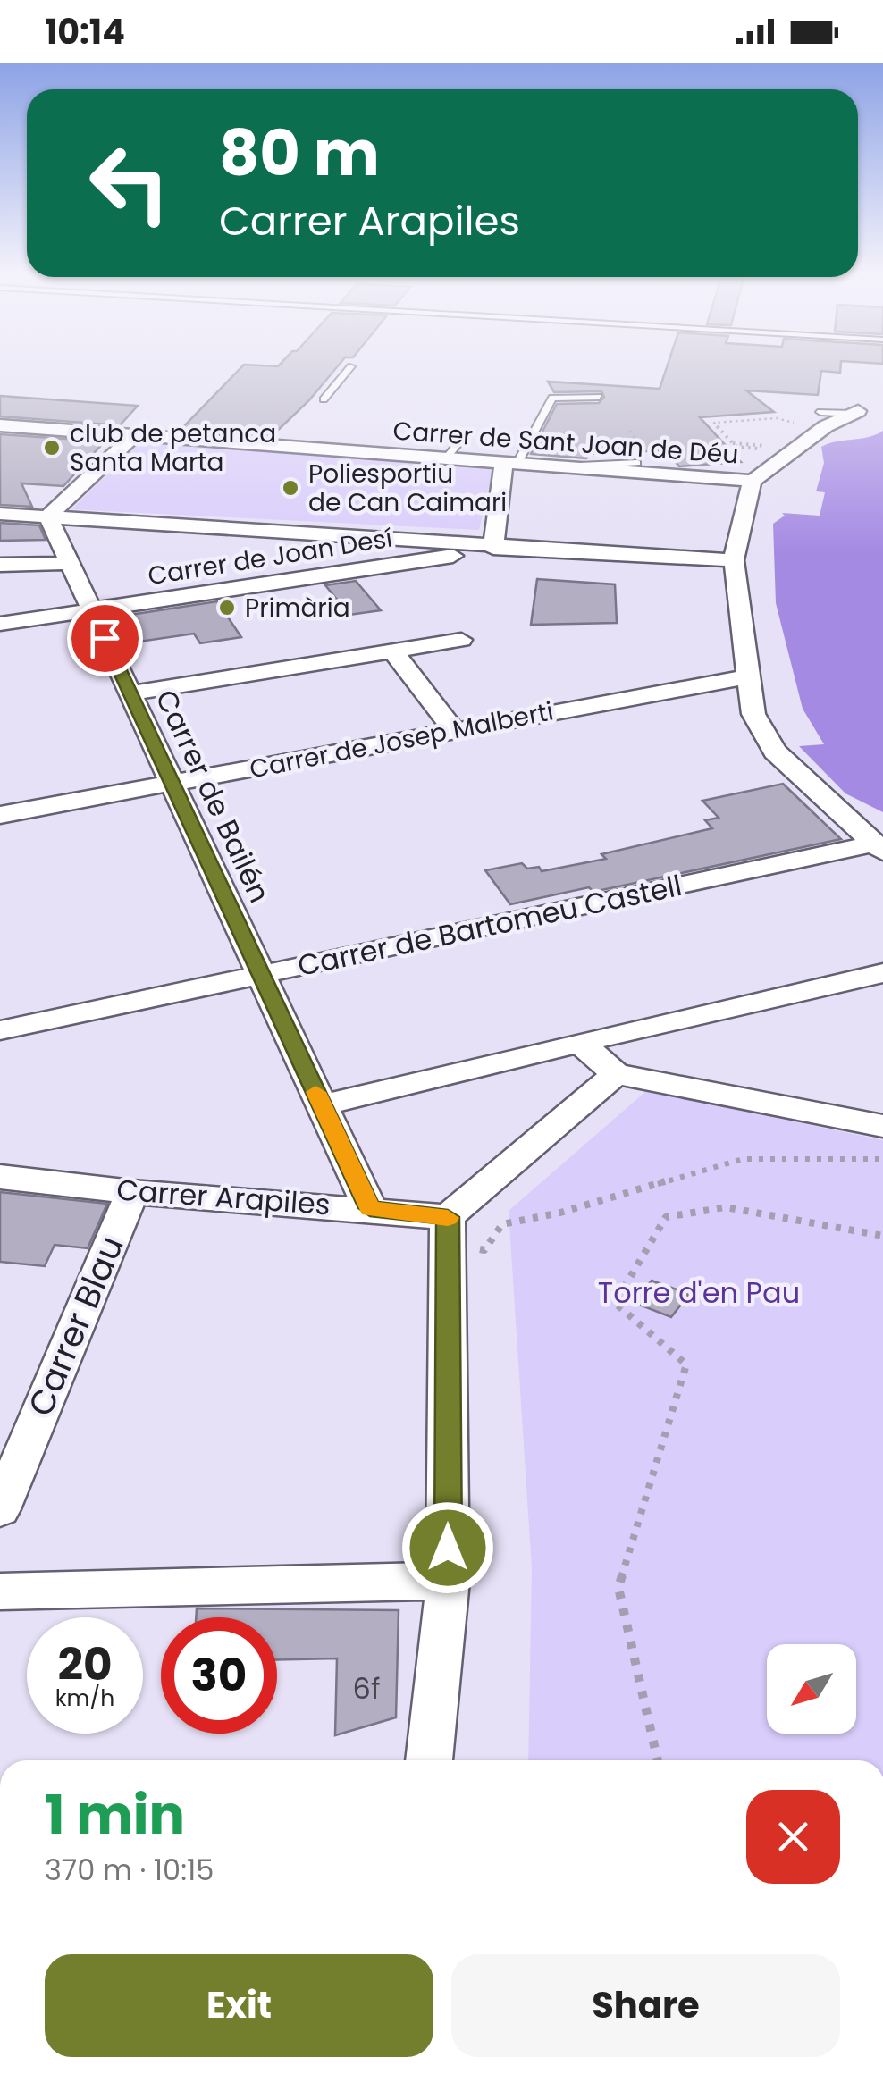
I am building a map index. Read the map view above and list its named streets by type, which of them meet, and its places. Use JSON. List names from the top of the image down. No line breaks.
{"streets":{"street":["Carrer de Sant Joan de Déu","Carrer de Joan Desí","Carrer de Josep Malberti","Carrer de Bailén","Carrer de Bartomeu Castell","Carrer Arapiles","Carrer Blau"]},"crossings":[["Carrer de Joan Desí","Carrer de Bailén"],["Carrer de Josep Malberti","Carrer de Bailén"],["Carrer de Bailén","Carrer de Bartomeu Castell"],["Carrer de Bailén","Carrer Arapiles"],["Carrer Arapiles","Carrer Blau"]],"parks":["Torre d'en Pau"],"places":["club de petanca Santa Marta","Poliesportiu de Can Caimari","Primària"],"house_numbers":["6f"],"north":"bottom left","page":{"status":"10:14","turn":["80 m","Carrer Arapiles"],"speed":"20 km/h","limit":"30","heading":["1 min","370 m · 10:15"],"buttons":["Exit","Share"]}}
